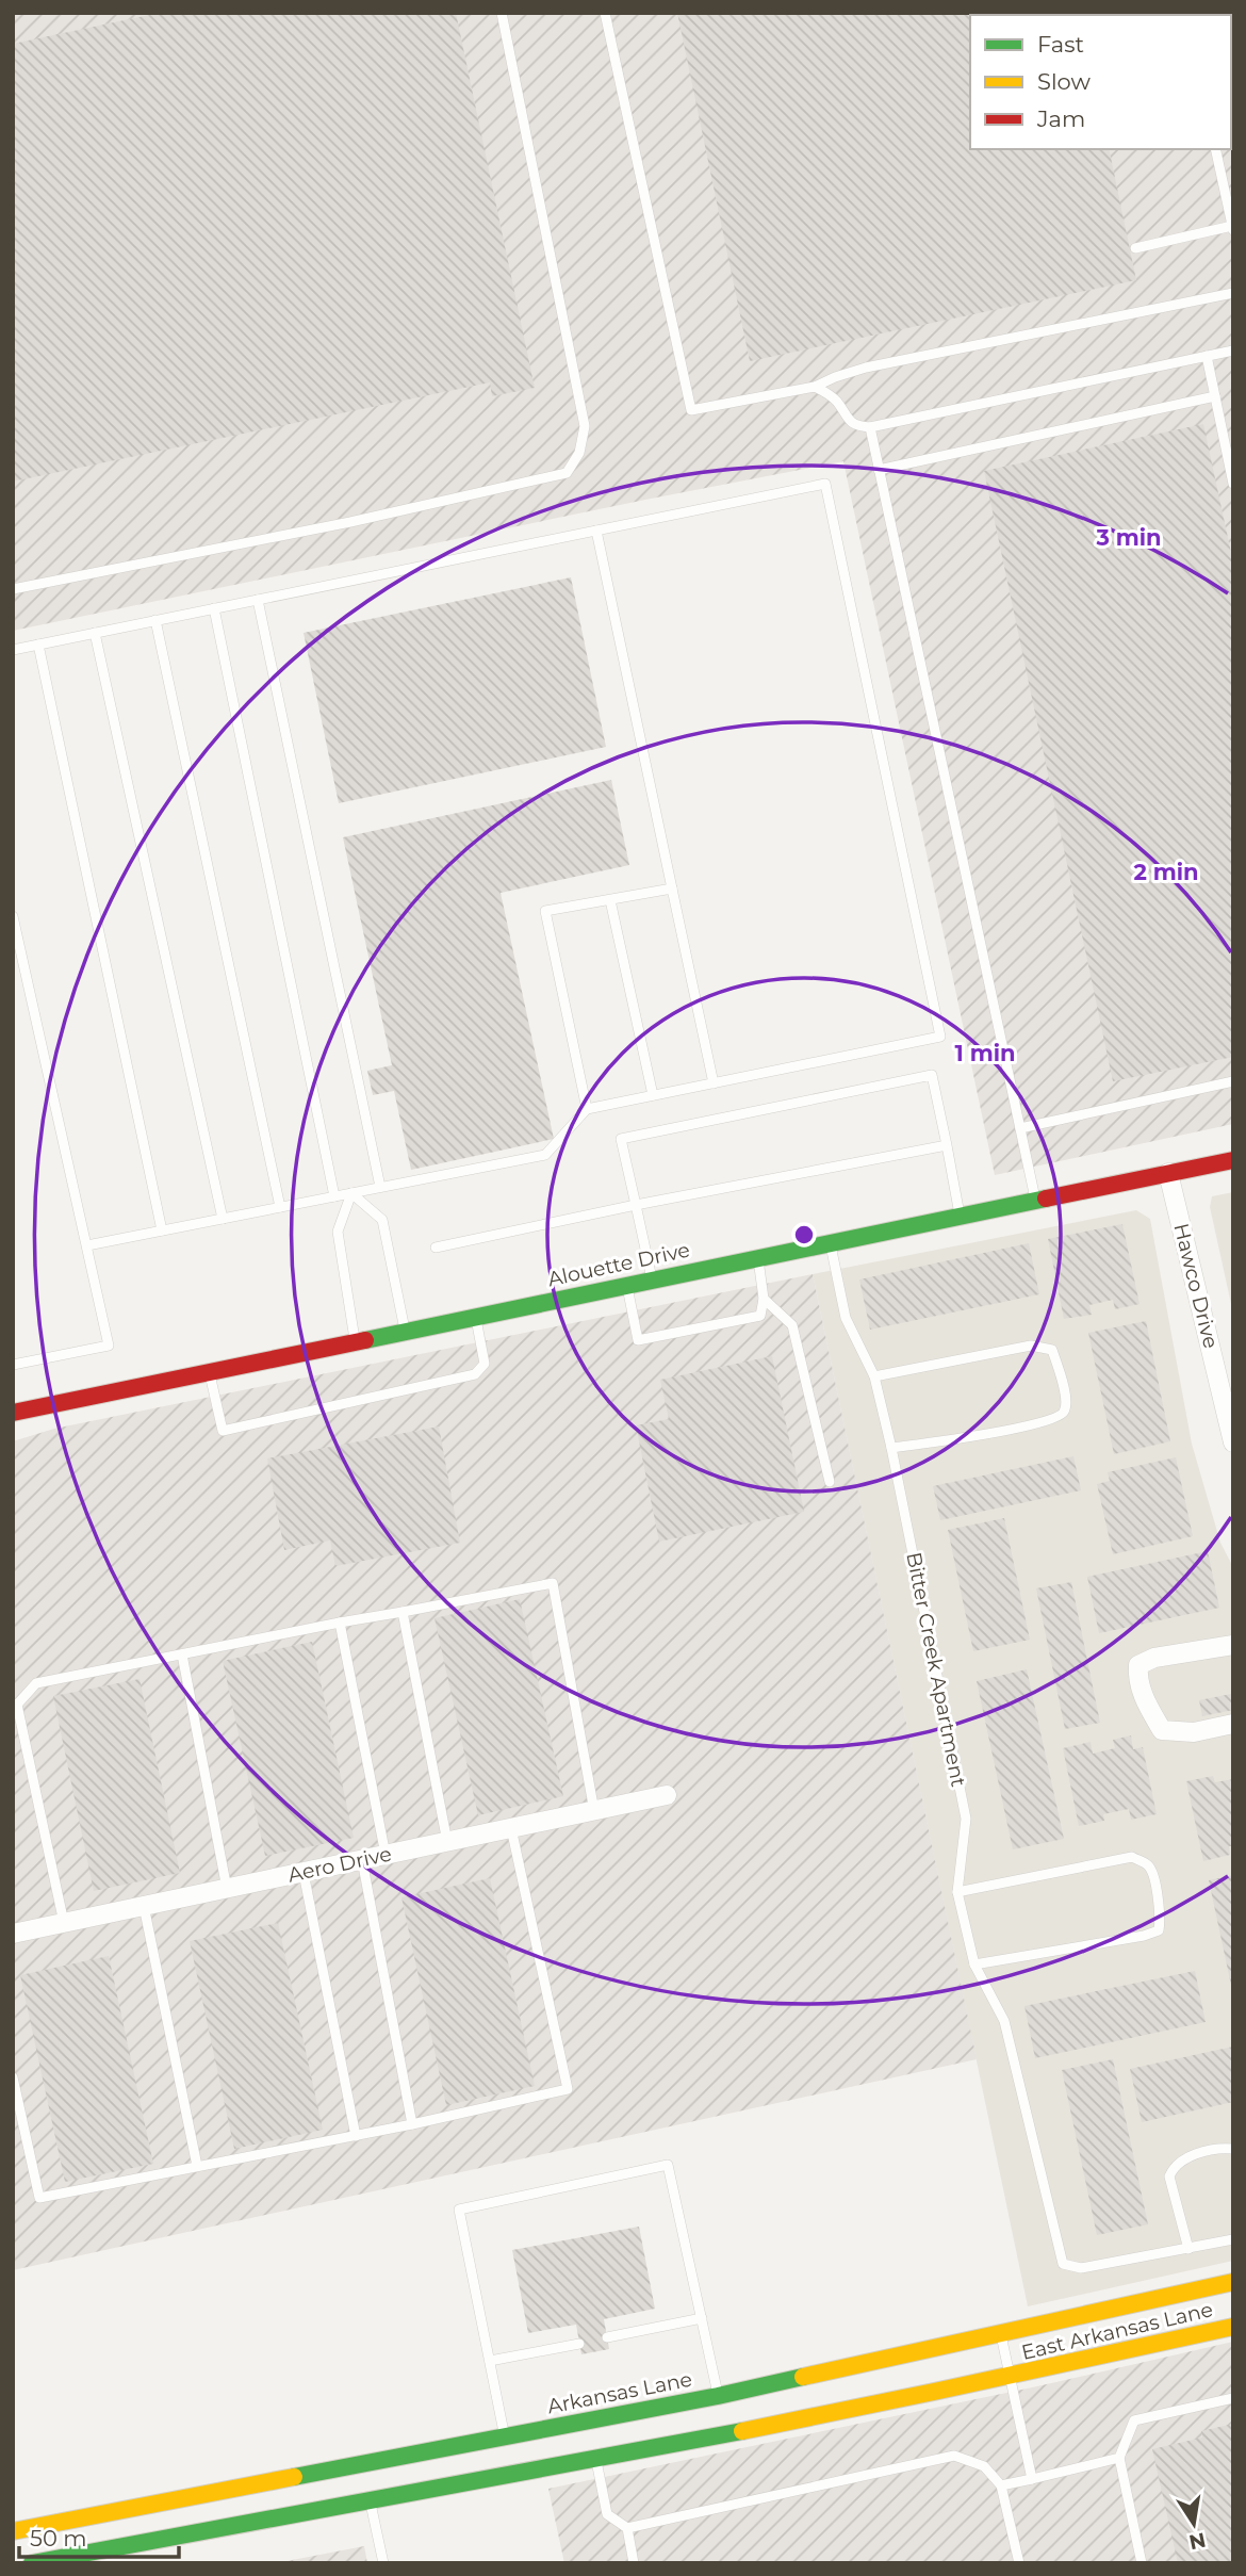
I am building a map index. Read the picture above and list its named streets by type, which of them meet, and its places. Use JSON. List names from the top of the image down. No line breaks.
{"streets":{"main road":["Alouette Drive","East Arkansas Lane","Arkansas Lane"],"street":["Hawco Drive","Aero Drive"],"lane":["Bitter Creek Apartment"]},"crossings":[["Alouette Drive","Hawco Drive"],["Alouette Drive","Bitter Creek Apartment"]],"legend":["Fast","Slow","Jam"],"scale_bar":"50 m","north":"bottom","rings":["3 min","2 min","1 min"]}
